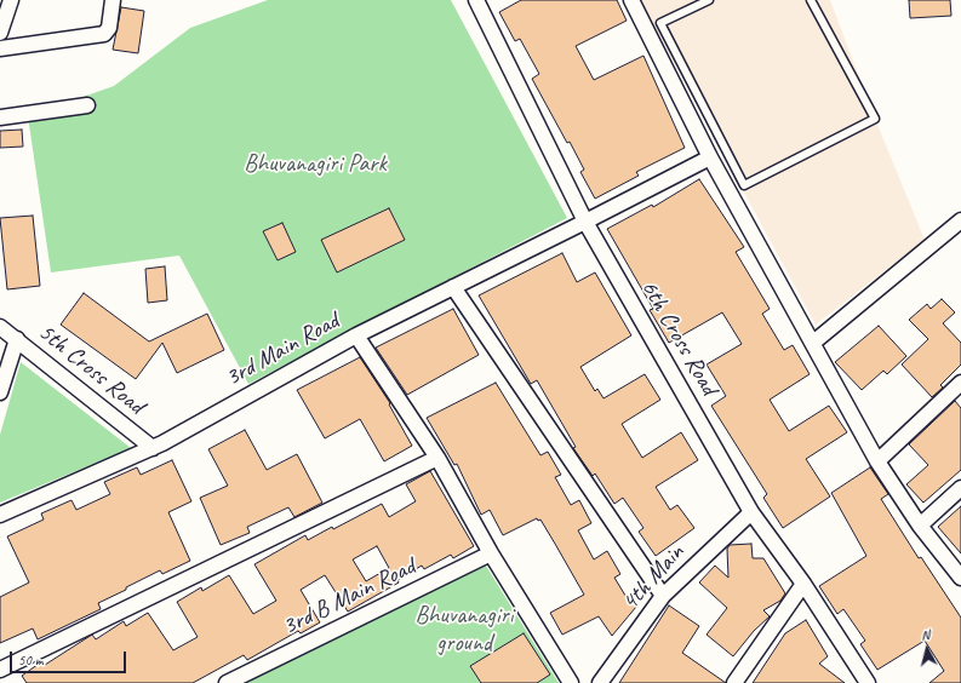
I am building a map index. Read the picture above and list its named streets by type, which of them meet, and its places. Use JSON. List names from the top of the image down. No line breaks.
{"streets":{"street":["6th Cross Road","3rd Main Road","5th Cross Road","4th Main","3rd B Main Road"]},"crossings":[["6th Cross Road","3rd Main Road"],["6th Cross Road","4th Main"],["3rd Main Road","5th Cross Road"]],"parks":["Bhuvanagiri Park","Bhuvanagiri ground"],"scale_bar":"50 m","north":"top"}
